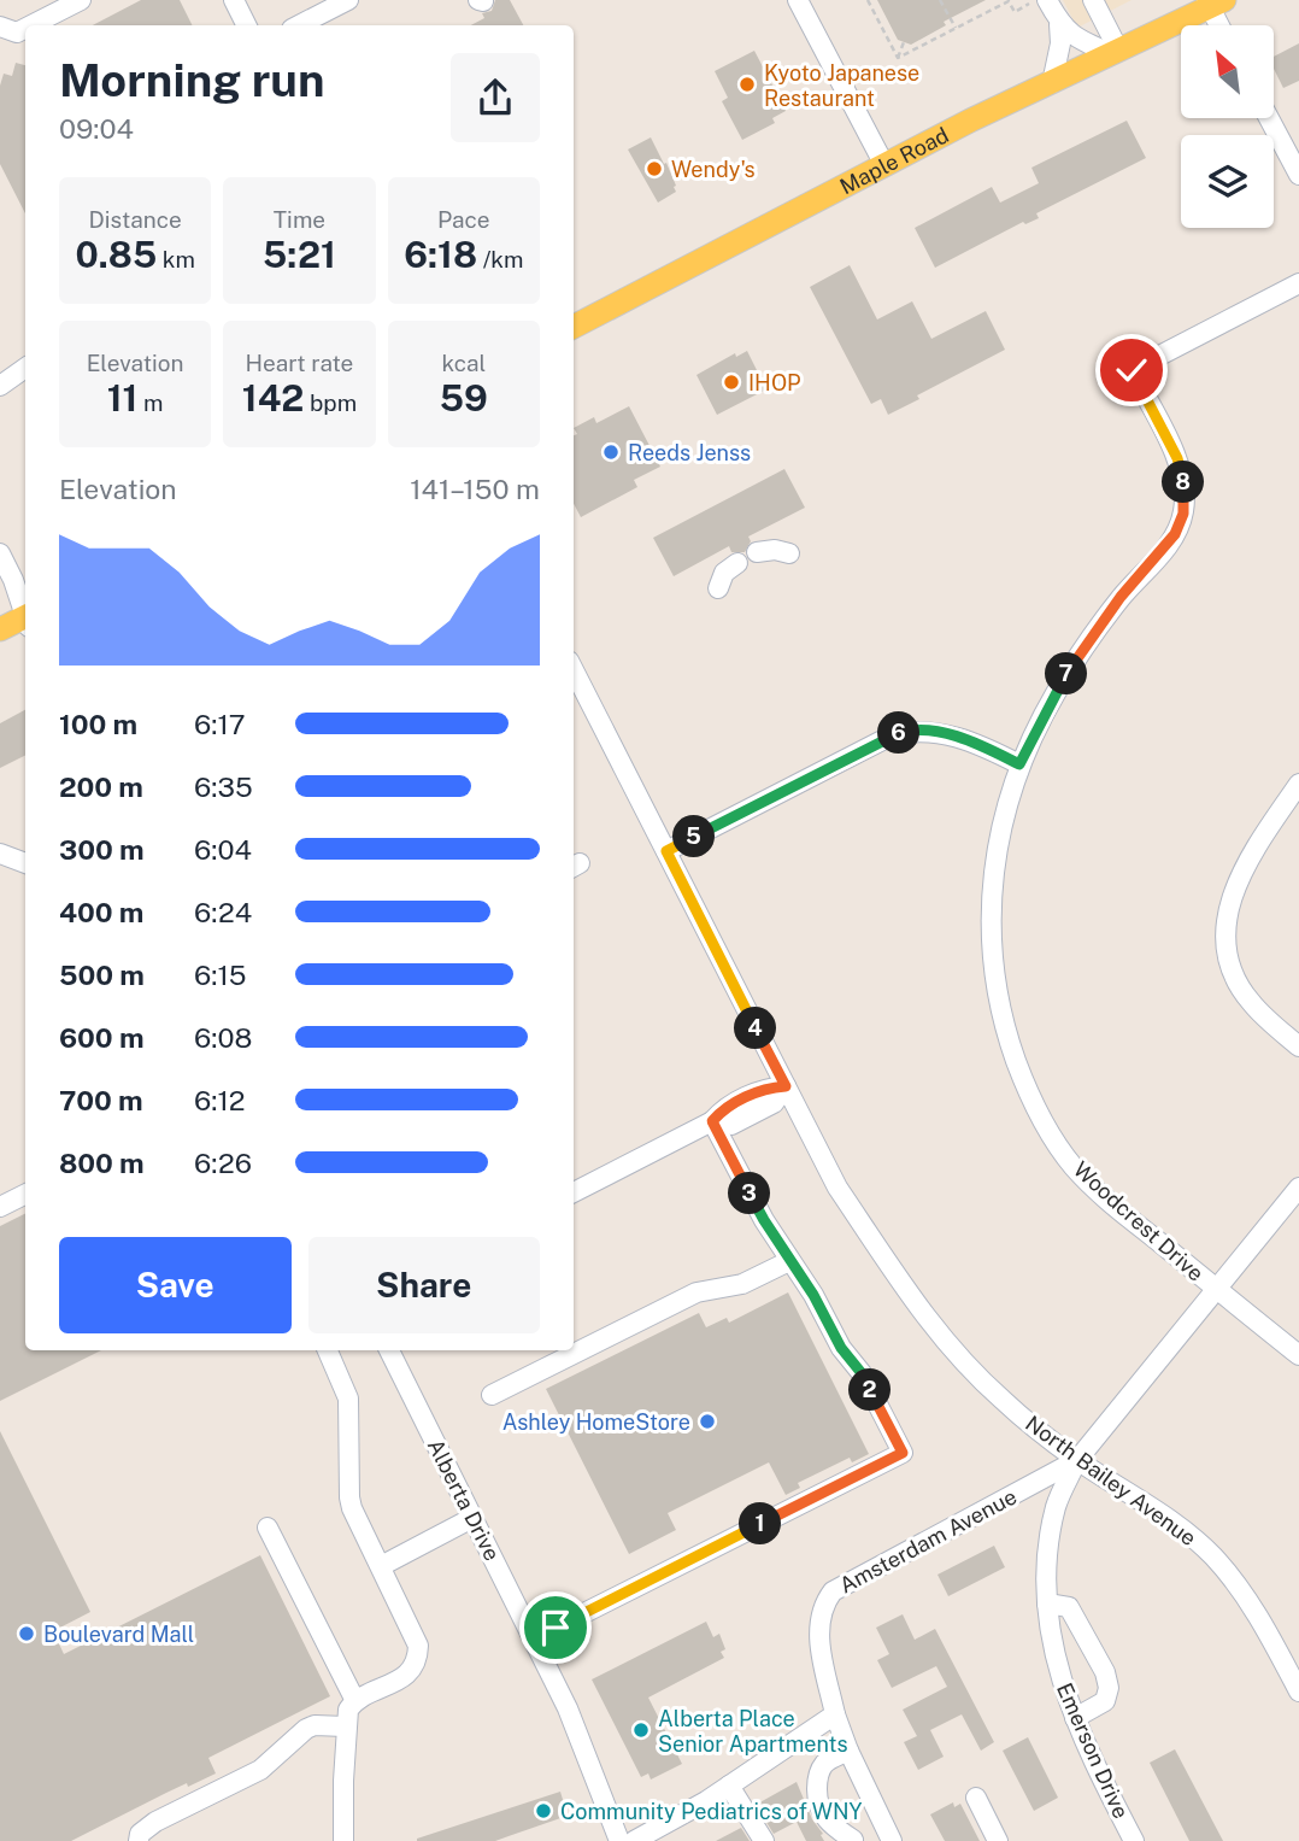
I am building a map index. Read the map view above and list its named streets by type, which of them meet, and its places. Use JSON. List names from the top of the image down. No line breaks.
{"streets":{"main road":["Maple Road"],"street":["Woodcrest Drive","North Bailey Avenue","Alberta Drive","Amsterdam Avenue","Emerson Drive"]},"crossings":[["Woodcrest Drive","Emerson Drive"],["North Bailey Avenue","Amsterdam Avenue"],["North Bailey Avenue","Emerson Drive"],["Amsterdam Avenue","Emerson Drive"]],"places":["Kyoto Japanese Restaurant","Wendy's","IHOP","Reeds Jenss","Ashley HomeStore","Boulevard Mall","Alberta Place Senior Apartments","Community Pediatrics of WNY"],"north":"top left","page":{"heading":["Morning run","09:04"],"stats":[["Distance","0.85 km"],["Time","5:21"],["Pace","6:18 /km"],["Elevation","11 m"],["Heart rate","142 bpm"],["kcal","59"]],"chart":["Elevation","141–150 m"],"pins":["8","7","6","5","4","3","2","1"],"list":[{"name":"100 m","note":"6:17"},{"name":"200 m","note":"6:35"},{"name":"300 m","note":"6:04"},{"name":"400 m","note":"6:24"},{"name":"500 m","note":"6:15"},{"name":"600 m","note":"6:08"},{"name":"700 m","note":"6:12"},{"name":"800 m","note":"6:26"}],"buttons":["Save","Share"]}}
